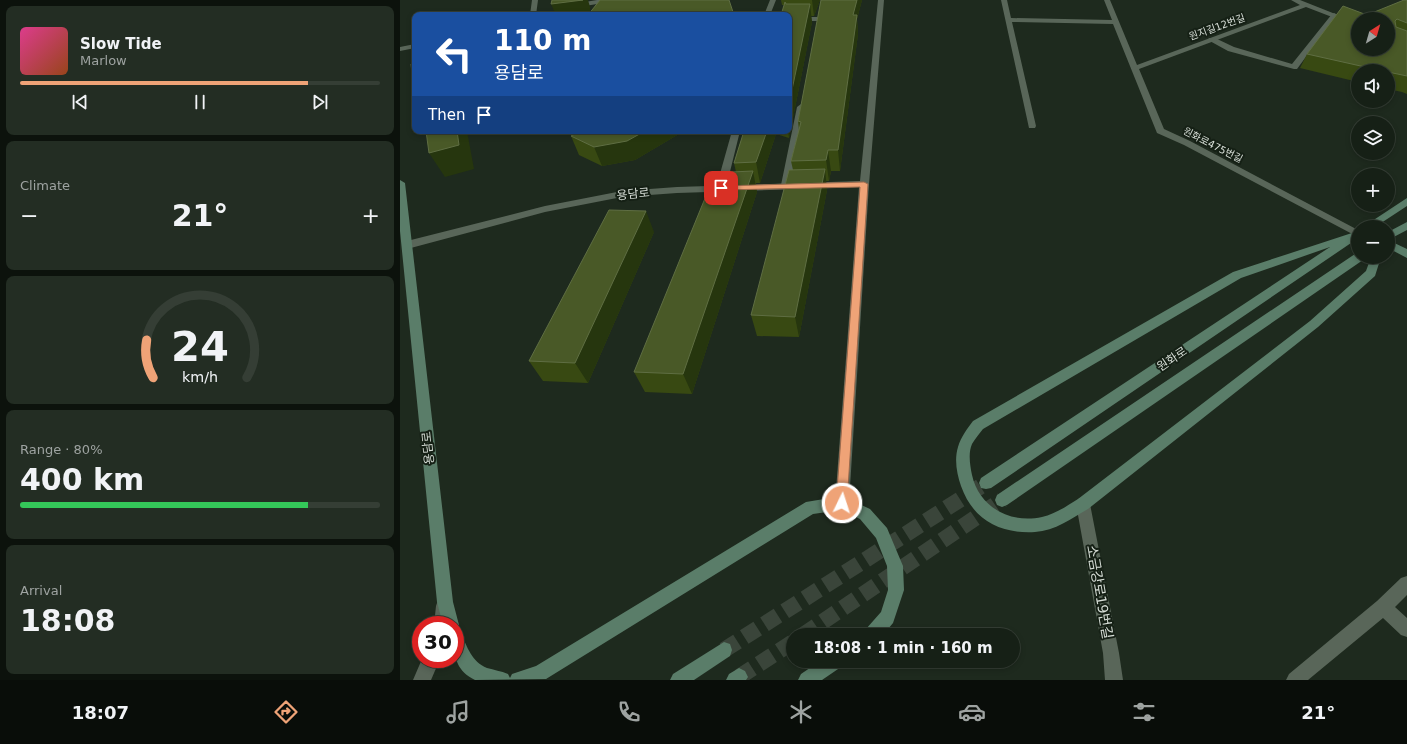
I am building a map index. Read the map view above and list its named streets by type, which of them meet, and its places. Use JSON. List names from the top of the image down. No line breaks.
{"streets":{"street":["원지길12번길","원화로475번길","용담로","원화로","소금강로19번길"]},"crossings":[["원지길12번길","원화로475번길"]],"north":"top right","page":{"map_buttons":["+","−"],"turn":["110 m","용담로"],"song":["Slow Tide","Marlow"],"then":"Then","tile":["Climate",["Range · 80%","400 km"],["Arrival","18:08"]],"heat":["−","21°","+"],"limit":"30","trip":"18:08 · 1 min · 160 m","tabs":["18:07","21°"],"gauge":["24","km/h"]}}
